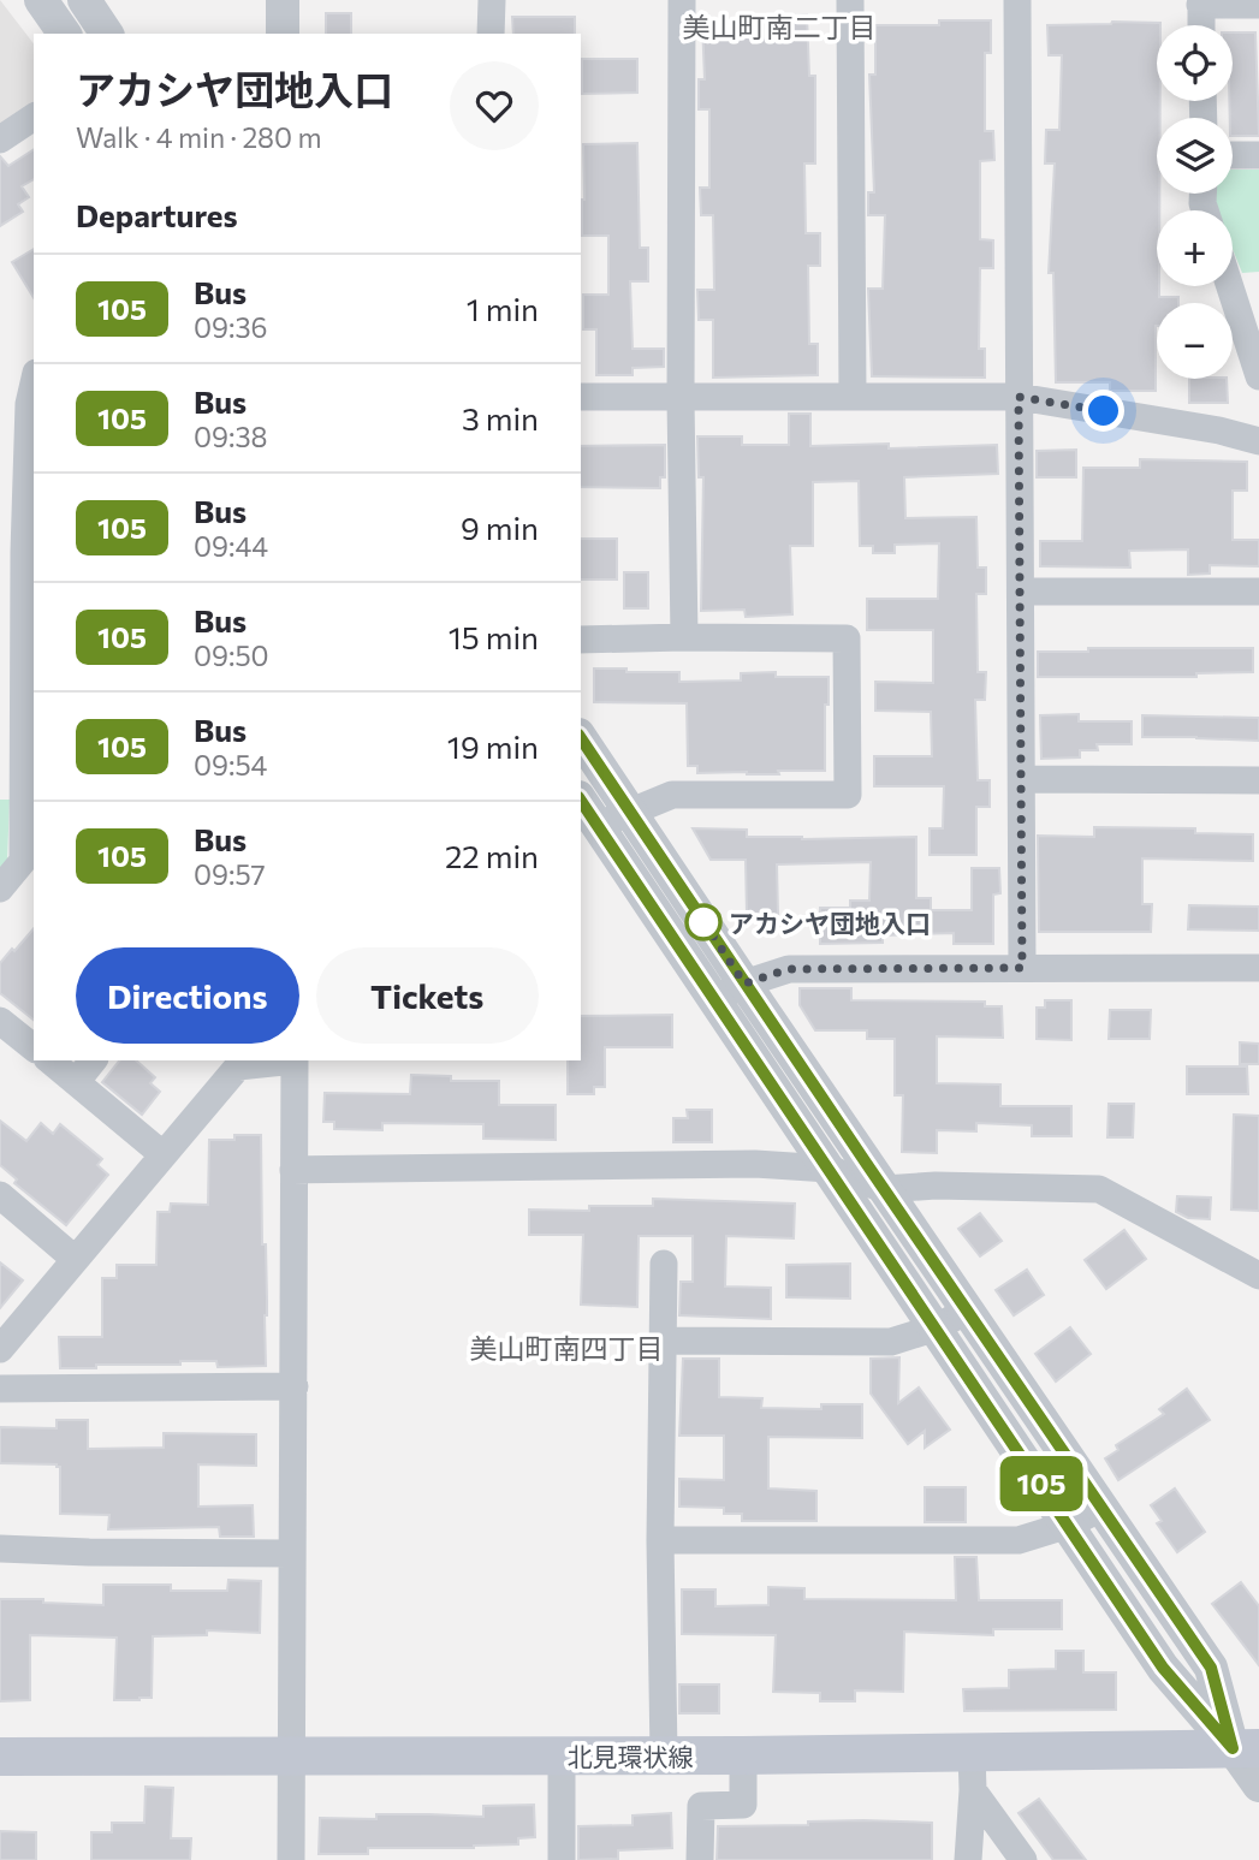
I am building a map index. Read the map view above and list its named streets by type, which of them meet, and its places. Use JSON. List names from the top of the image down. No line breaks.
{"streets":{"main road":["北見環状線"]},"districts":["美山町南二丁目","美山町南四丁目"],"places":["アカシヤ団地入口"],"lines":["bus line 105"],"page":{"on_map":"105","map_buttons":["+","−"],"heading":[["アカシヤ団地入口","Walk · 4 min · 280 m"],"Departures"],"list":[{"mark":"105","name":"Bus","note":"09:36","value":"1 min"},{"mark":"105","name":"Bus","note":"09:38","value":"3 min"},{"mark":"105","name":"Bus","note":"09:44","value":"9 min"},{"mark":"105","name":"Bus","note":"09:50","value":"15 min"},{"mark":"105","name":"Bus","note":"09:54","value":"19 min"},{"mark":"105","name":"Bus","note":"09:57","value":"22 min"}],"buttons":["Directions","Tickets"]}}
